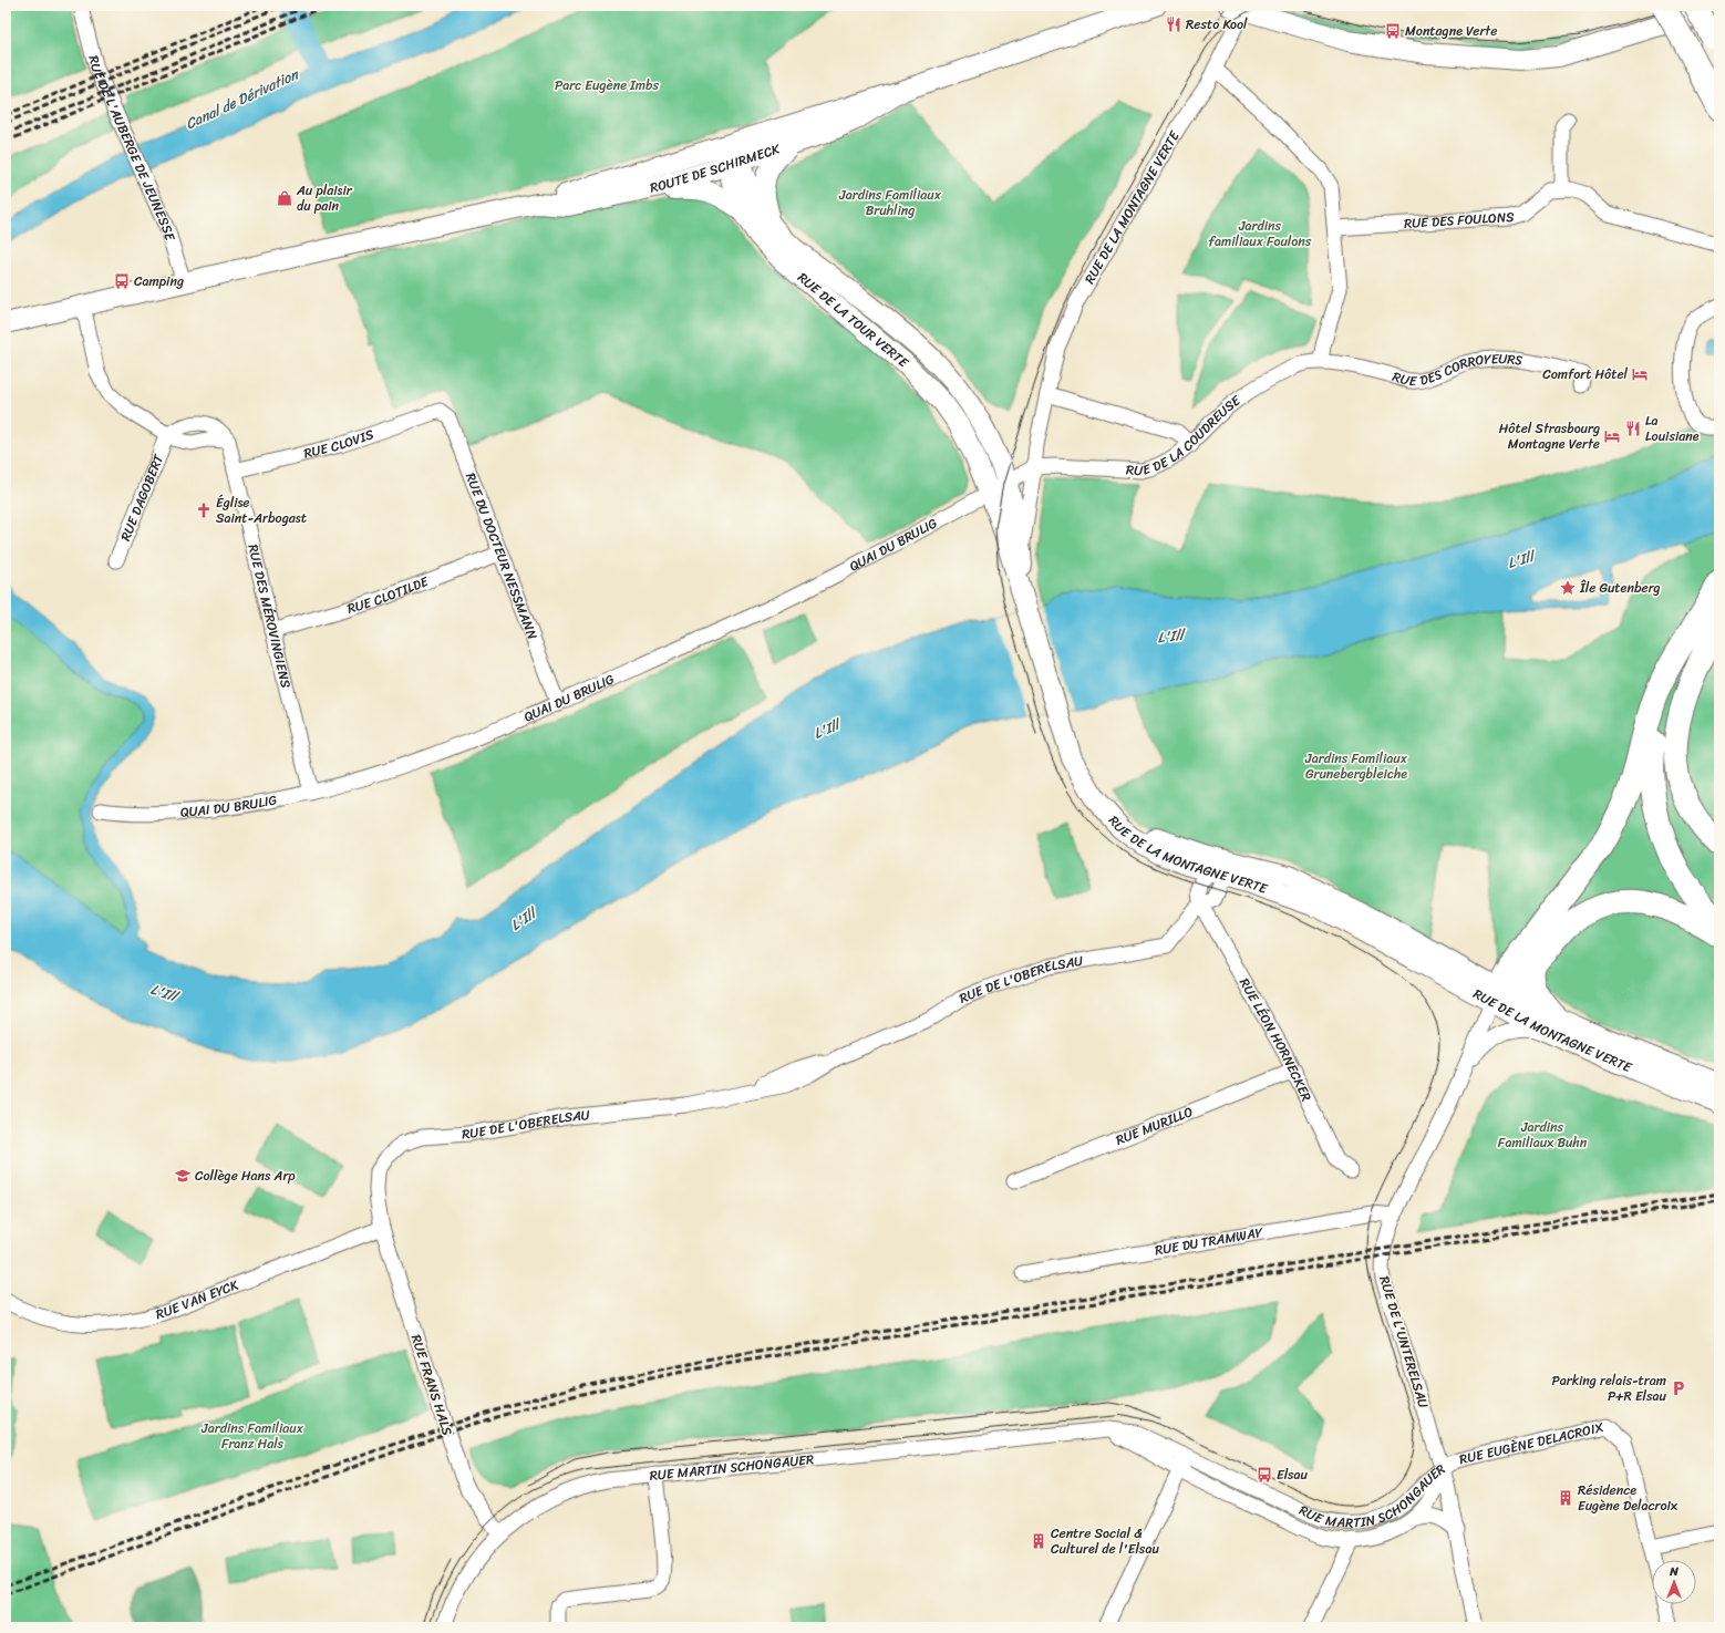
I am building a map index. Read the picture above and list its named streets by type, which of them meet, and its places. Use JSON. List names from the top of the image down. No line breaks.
{"streets":{"main road":["ROUTE DE SCHIRMECK","RUE DE LA MONTAGNE VERTE","RUE DE LA TOUR VERTE"],"street":["RUE DE L'AUBERGE DE JEUNESSE","RUE DES FOULONS","RUE DES CORROYEURS","RUE DE LA COUDREUSE","RUE CLOVIS","RUE DAGOBERT","QUAI DU BRULIG","RUE DU DOCTEUR NESSMANN","RUE CLOTILDE","RUE DES MÉROVINGIENS","RUE DE L'OBERELSAU","RUE LÉON HORNECKER","RUE MURILLO","RUE DU TRAMWAY","RUE VAN EYCK","RUE DE L'UNTERELSAU","RUE FRANS HALS","RUE EUGÈNE DELACROIX","RUE MARTIN SCHONGAUER"]},"crossings":[["RUE DE L'AUBERGE DE JEUNESSE","ROUTE DE SCHIRMECK"],["ROUTE DE SCHIRMECK","RUE DE LA TOUR VERTE"],["ROUTE DE SCHIRMECK","RUE DES MÉROVINGIENS"],["RUE DE LA MONTAGNE VERTE","RUE DE LA TOUR VERTE"],["RUE DE LA MONTAGNE VERTE","RUE DE LA COUDREUSE"],["RUE DE LA MONTAGNE VERTE","QUAI DU BRULIG"],["RUE DE LA MONTAGNE VERTE","RUE DE L'UNTERELSAU"],["RUE DE LA TOUR VERTE","QUAI DU BRULIG"],["RUE DES CORROYEURS","RUE DE LA COUDREUSE"],["RUE CLOVIS","RUE DU DOCTEUR NESSMANN"],["RUE CLOVIS","RUE DES MÉROVINGIENS"],["RUE DAGOBERT","RUE DES MÉROVINGIENS"],["QUAI DU BRULIG","RUE DU DOCTEUR NESSMANN"],["QUAI DU BRULIG","RUE DES MÉROVINGIENS"],["RUE DU DOCTEUR NESSMANN","RUE CLOTILDE"],["RUE CLOTILDE","RUE DES MÉROVINGIENS"],["RUE DE L'OBERELSAU","RUE LÉON HORNECKER"],["RUE DE L'OBERELSAU","RUE VAN EYCK"],["RUE DE L'OBERELSAU","RUE FRANS HALS"],["RUE LÉON HORNECKER","RUE MURILLO"],["RUE DU TRAMWAY","RUE DE L'UNTERELSAU"],["RUE VAN EYCK","RUE FRANS HALS"],["RUE DE L'UNTERELSAU","RUE EUGÈNE DELACROIX"],["RUE DE L'UNTERELSAU","RUE MARTIN SCHONGAUER"],["RUE FRANS HALS","RUE MARTIN SCHONGAUER"],["RUE EUGÈNE DELACROIX","RUE MARTIN SCHONGAUER"]],"water":["Canal de Dérivation","L'Ill"],"parks":["Parc Eugène Imbs","Jardins Familiaux Bruhling","Jardins familiaux Foulons","Jardins Familiaux Grunebergbleiche","Jardins Familiaux Buhn","Jardins Familiaux Franz Hals"],"places":{"restaurant":["Resto Kool","La Louisiane"],"bus stop":["Montagne Verte","Camping","Elsau"],"shop":["Au plaisir du pain"],"hotel":["Comfort Hôtel","Hôtel Strasbourg Montagne Verte"],"church":["Église Saint-Arbogast"],"place":["Île Gutenberg"],"school or university":["Collège Hans Arp"],"parking":["Parking relais-tram P+R Elsau"],"building":["Résidence Eugène Delacroix","Centre Social & Culturel de l'Elsau"]},"north":"top"}
